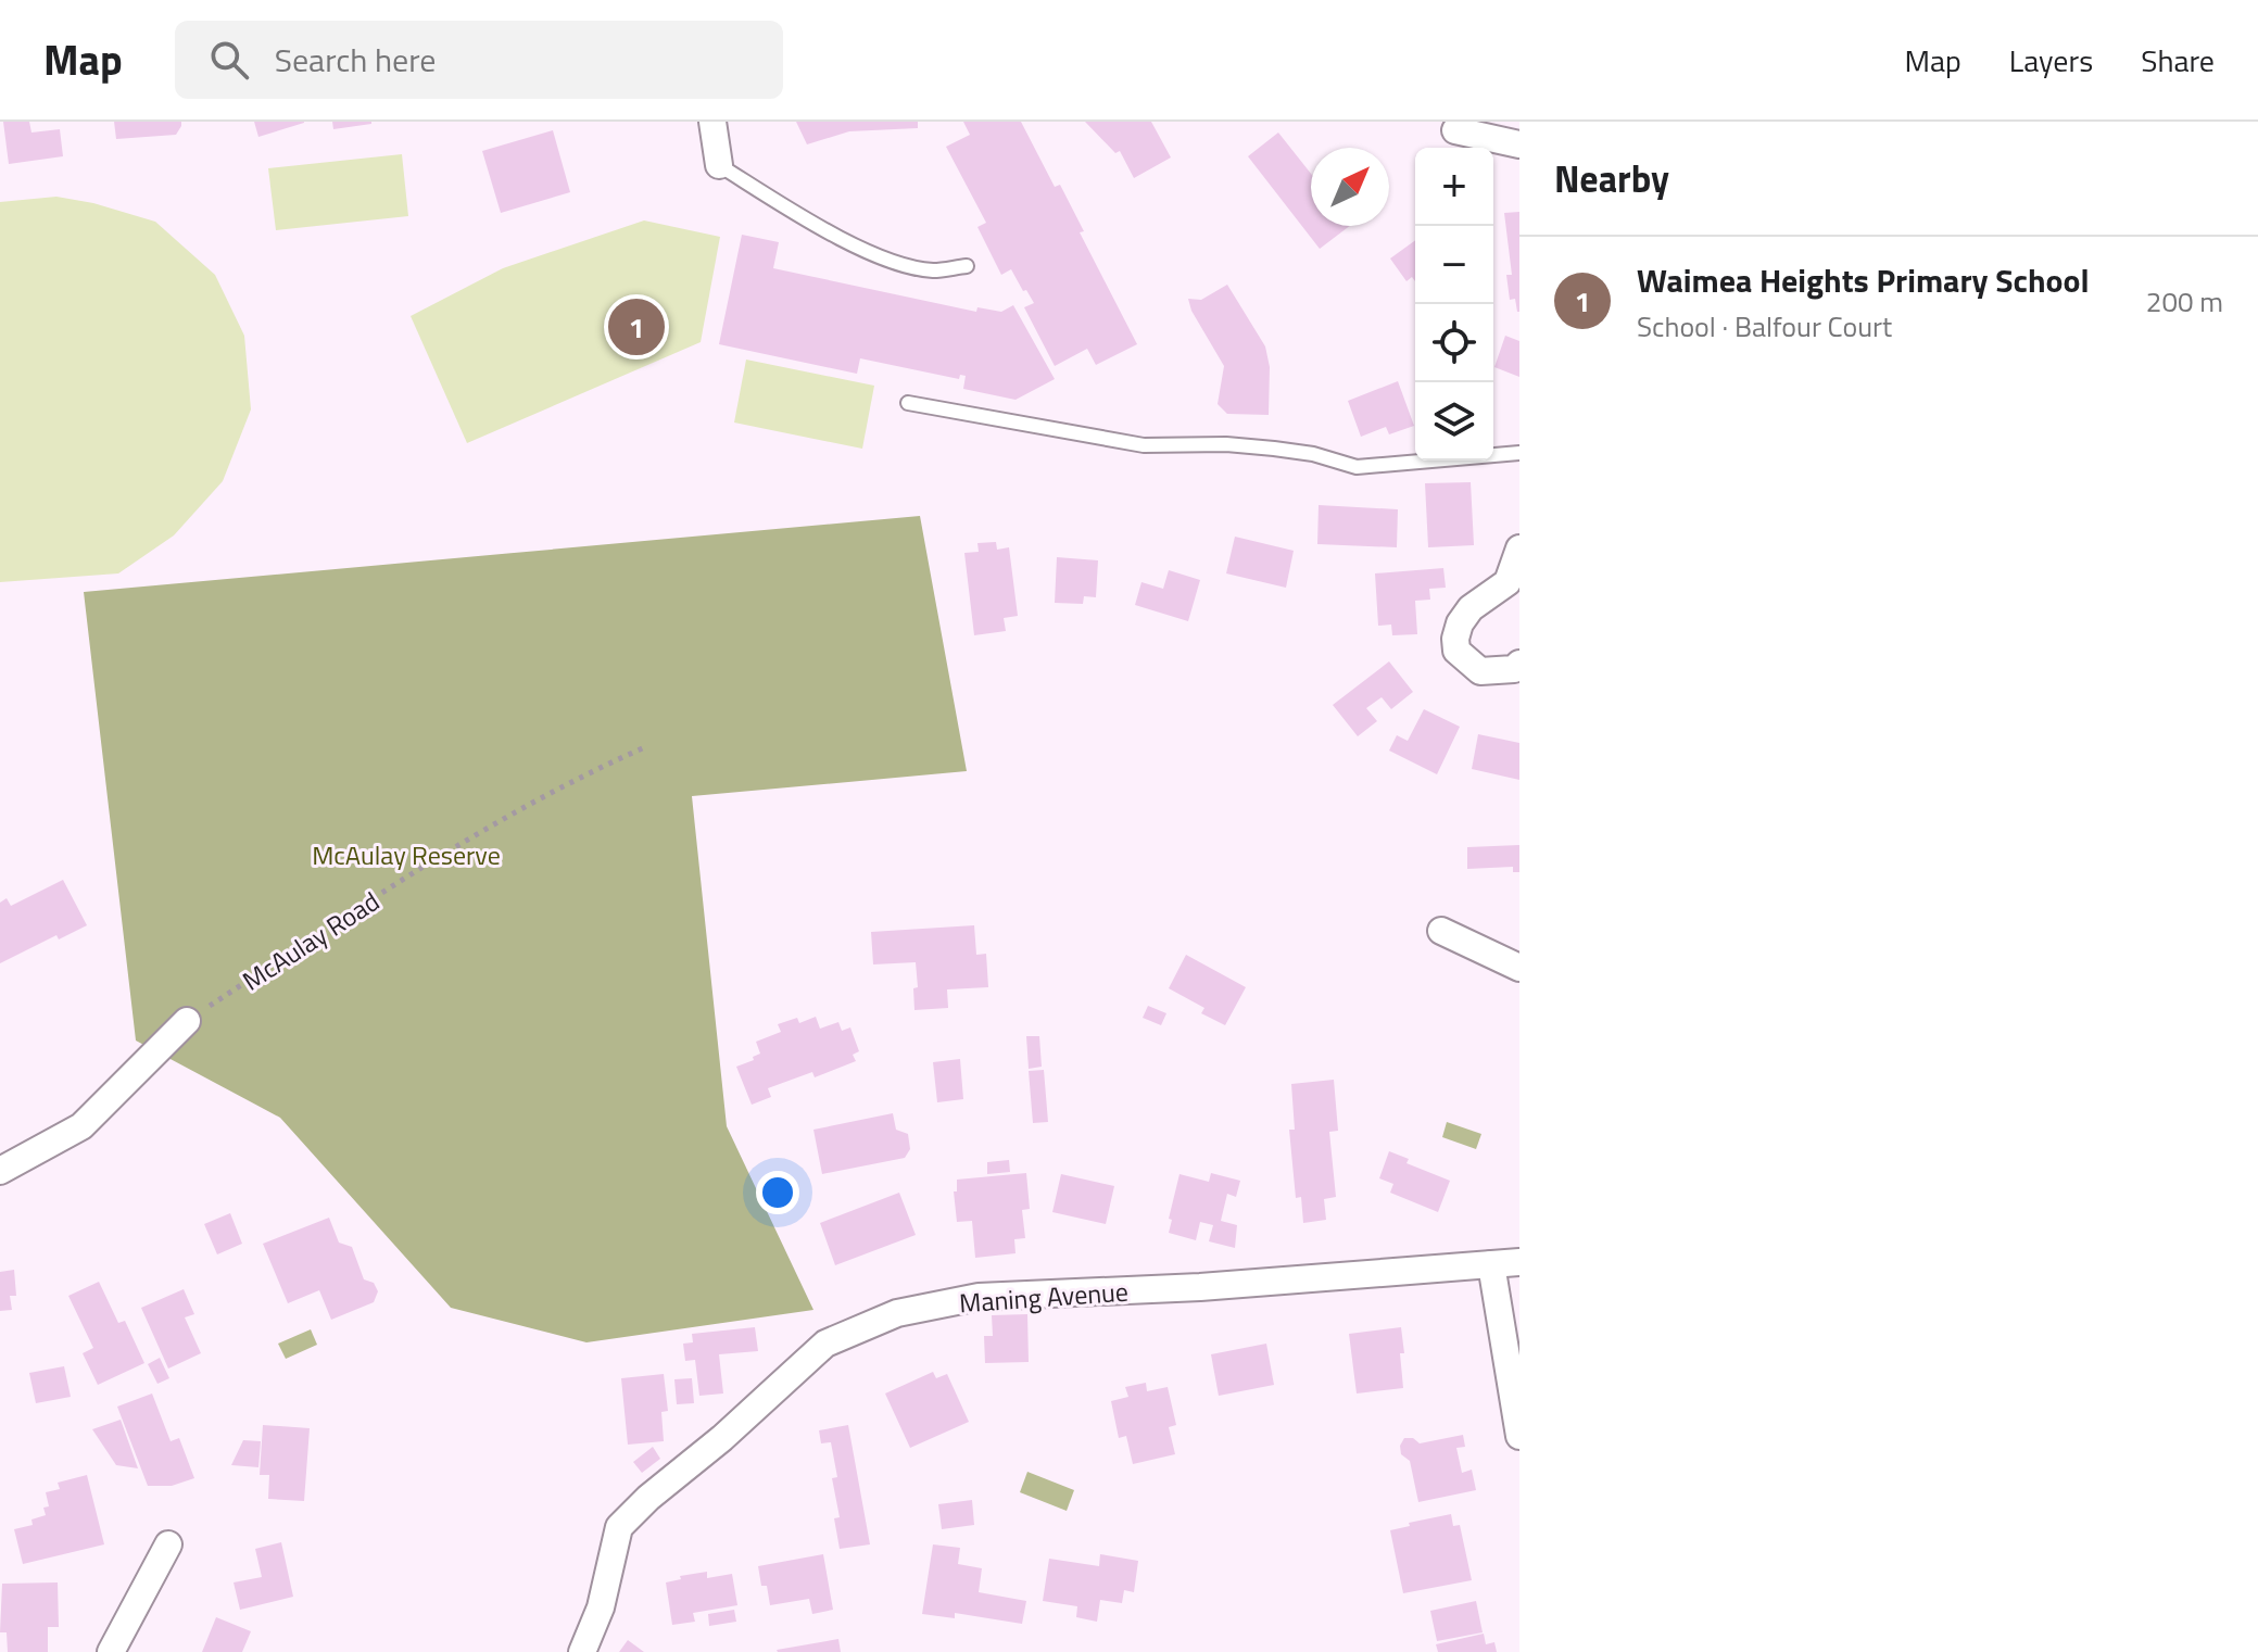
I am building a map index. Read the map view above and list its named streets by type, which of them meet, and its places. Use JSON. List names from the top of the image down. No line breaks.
{"streets":{"street":["Maning Avenue"],"path":["McAulay Road"]},"parks":["McAulay Reserve"],"north":"top right","page":{"header":"Map","search":"Search here","nav":["Map","Layers","Share"],"heading":"Nearby","map_buttons":["+","−"],"list":[{"mark":"1","name":"Waimea Heights Primary School","note":"School · Balfour Court","value":"200 m"}],"pins":"1"}}
